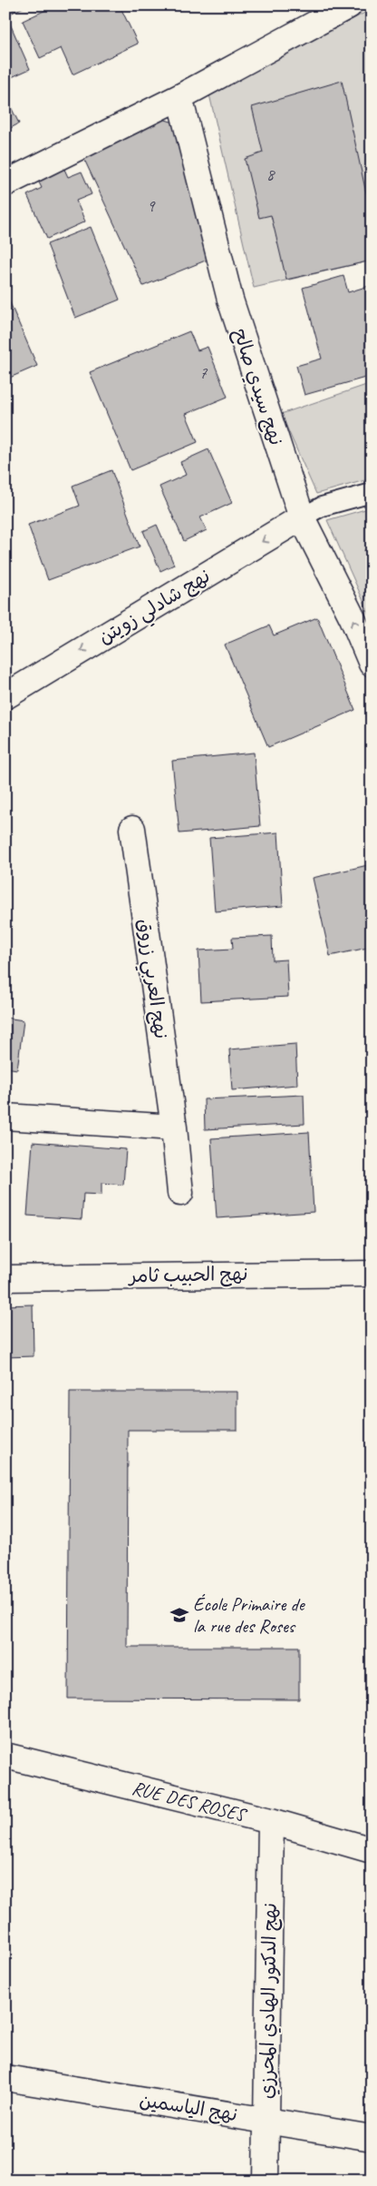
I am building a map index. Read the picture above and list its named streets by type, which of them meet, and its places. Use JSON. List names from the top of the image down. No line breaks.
{"streets":{"street":["نهج سيدي صالح","نهج شادلي زويتن","نهج العربي زروق","نهج الحبيب ثامر","RUE DES ROSES","نهج الدكتور الهادي المحرزي","نهج الياسمين"]},"crossings":[["نهج سيدي صالح","نهج شادلي زويتن"],["RUE DES ROSES","نهج الدكتور الهادي المحرزي"],["نهج الدكتور الهادي المحرزي","نهج الياسمين"]],"one_way":["نهج شادلي زويتن"],"places":{"school or university":["École Primaire de la rue des Roses"]},"house_numbers":["8","9","7"]}
